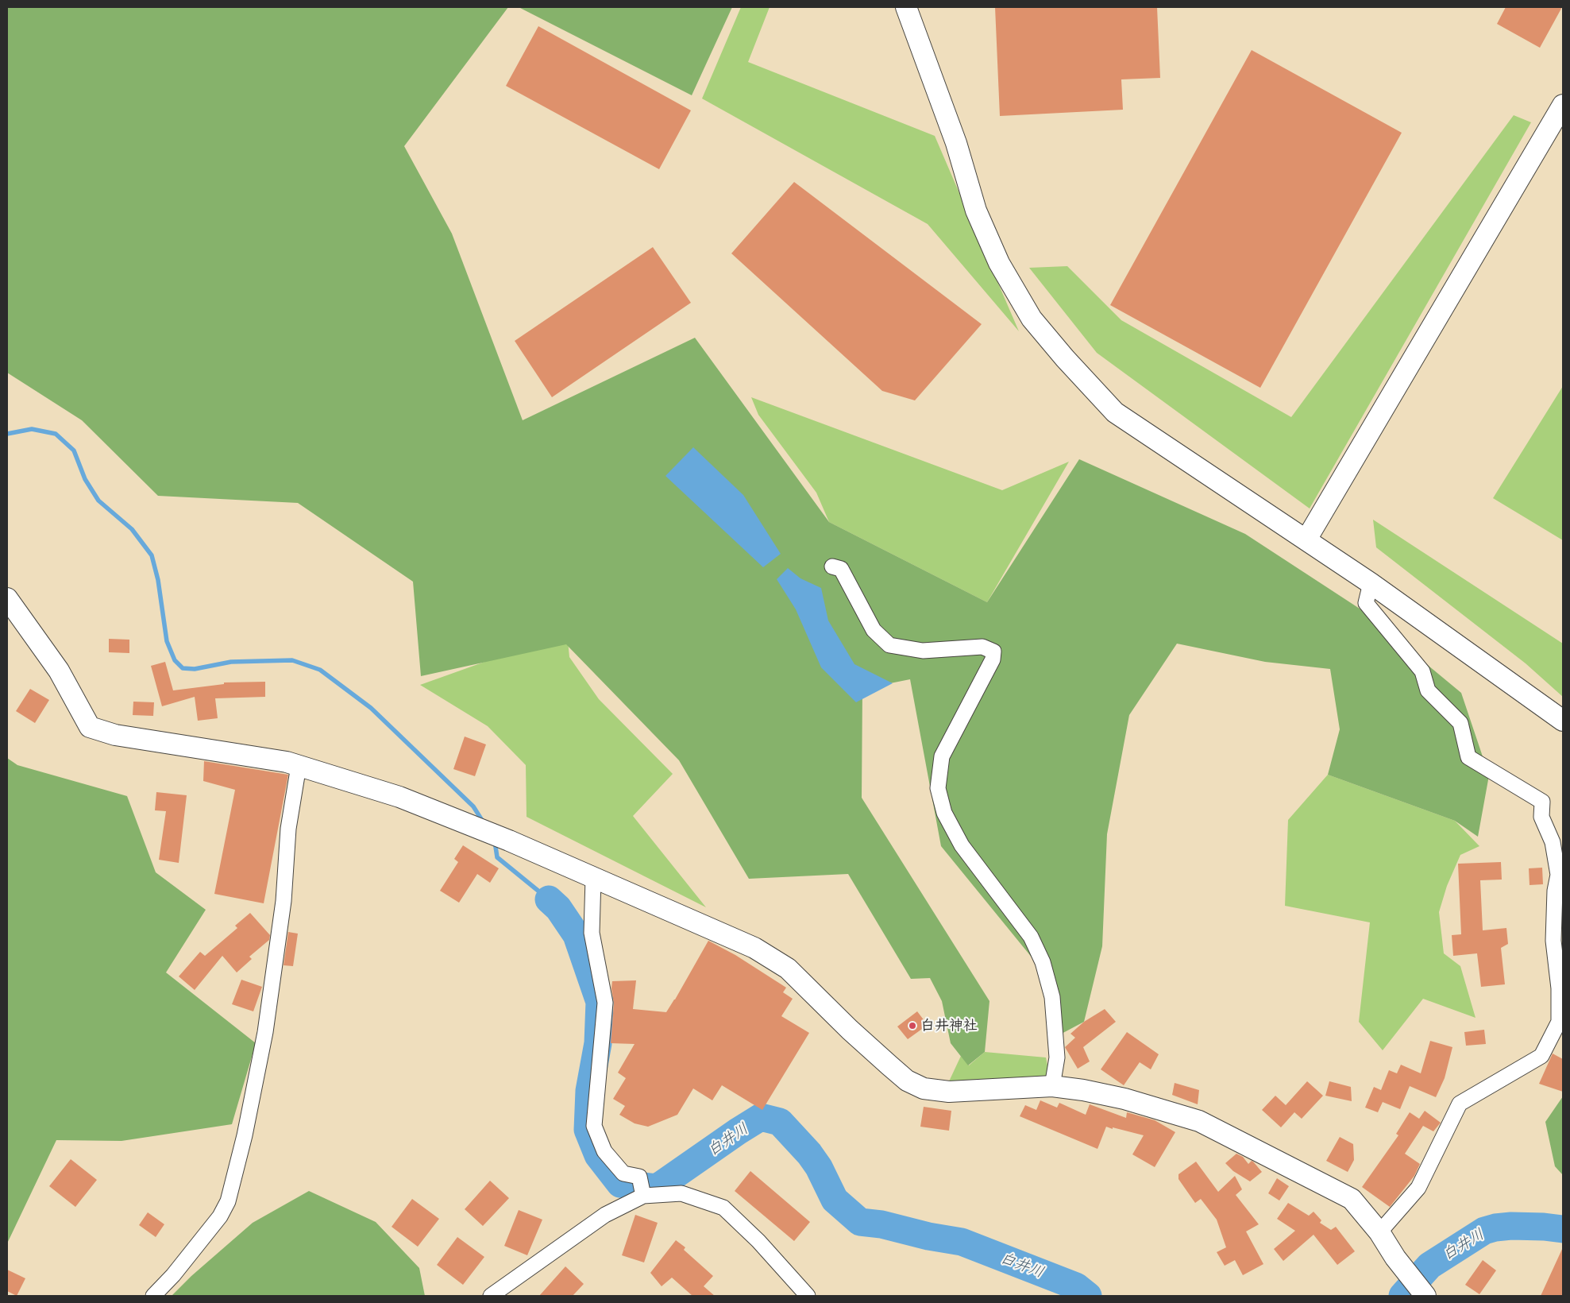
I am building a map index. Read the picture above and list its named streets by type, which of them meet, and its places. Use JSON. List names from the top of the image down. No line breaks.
{"water":["白井川"],"places":["白井神社"]}
